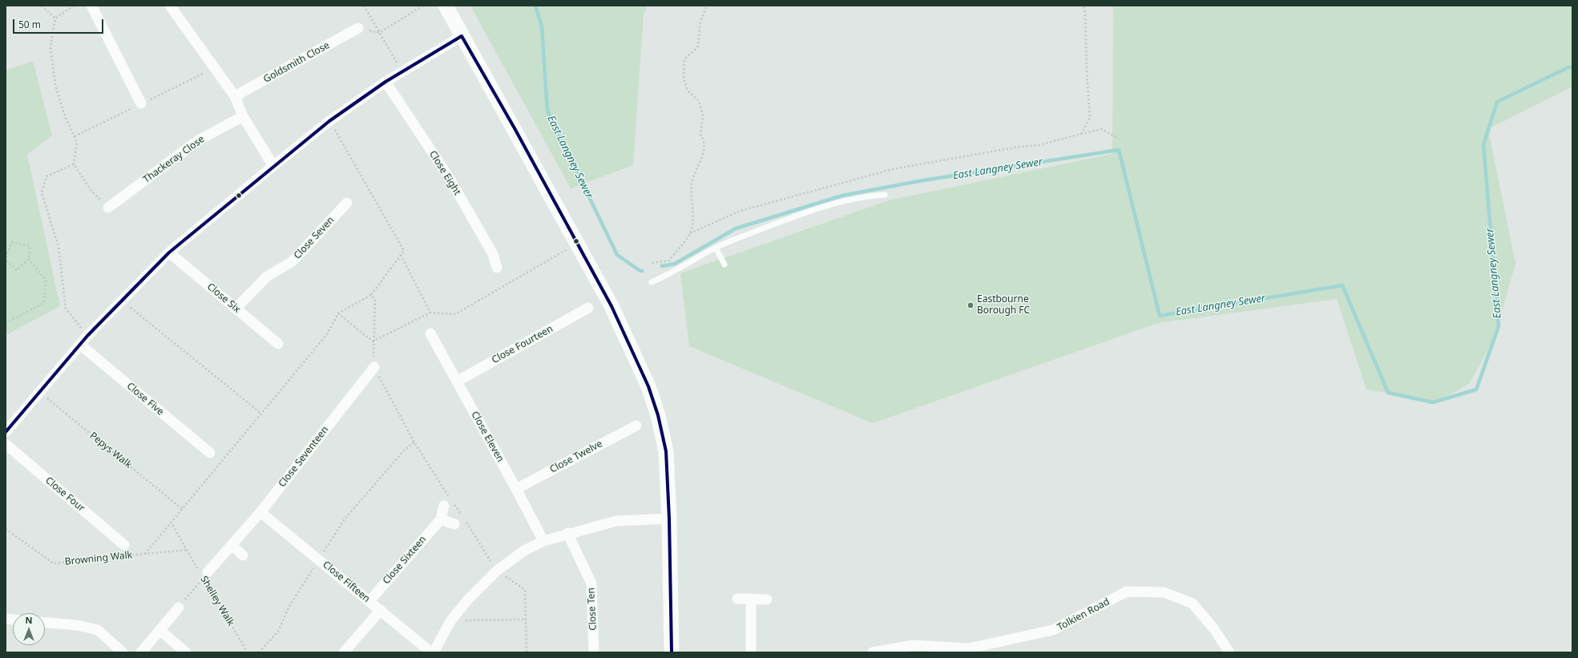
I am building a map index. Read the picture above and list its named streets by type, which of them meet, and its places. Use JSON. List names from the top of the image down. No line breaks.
{"streets":{"street":["Goldsmith Close","Thackeray Close","Close Eight","Close Seven","Close Six","Close Fourteen","Close Five","Close Eleven","Close Seventeen","Close Twelve","Close Four","Close Sixteen","Close Fifteen","Close Ten","Tolkien Road"],"path":["Pepys Walk","Browning Walk","Shelley Walk"]},"crossings":[["Close Seven","Close Six"],["Close Fourteen","Close Eleven"],["Close Eleven","Close Twelve"],["Close Seventeen","Close Fifteen"],["Close Seventeen","Shelley Walk"],["Browning Walk","Shelley Walk"],["Close Sixteen","Close Fifteen"]],"water":["East Langney Sewer"],"places":["Eastbourne Borough FC"],"scale_bar":"50 m","north":"top"}
